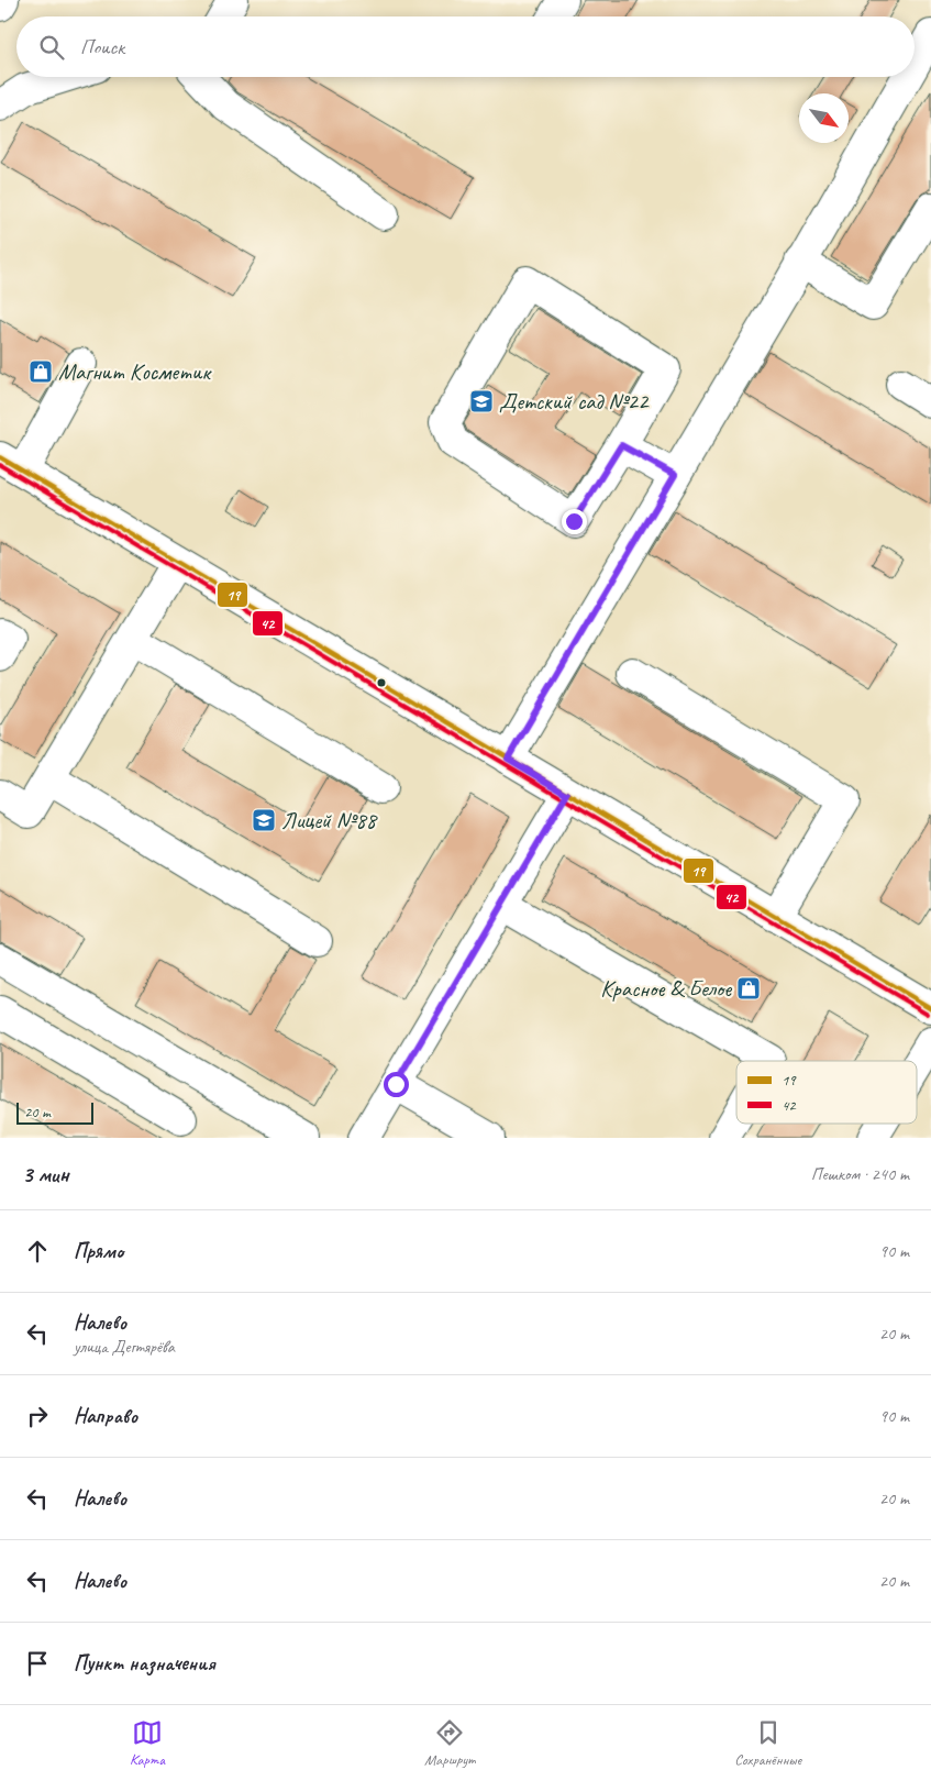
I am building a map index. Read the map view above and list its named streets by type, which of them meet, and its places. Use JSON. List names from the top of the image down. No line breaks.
{"places":{"shop":["Магнит Косметик","Красное & Белое"],"school or university":["Детский сад №22","Лицей №88"]},"lines":["transit line 19","transit line 42"],"legend":["19","42"],"scale_bar":"20 m","north":"bottom right","page":{"search":"Поиск","scale":"20 m","heading":["3 мин","Пешком · 240 m"],"list":[["Прямо","90 m"],["Налево","улица Дегтярёва","20 m"],["Направо","90 m"],["Налево","20 m"],["Налево","20 m"],"Пункт назначения"],"nav":["Карта","Маршрут","Сохранённые"]}}
